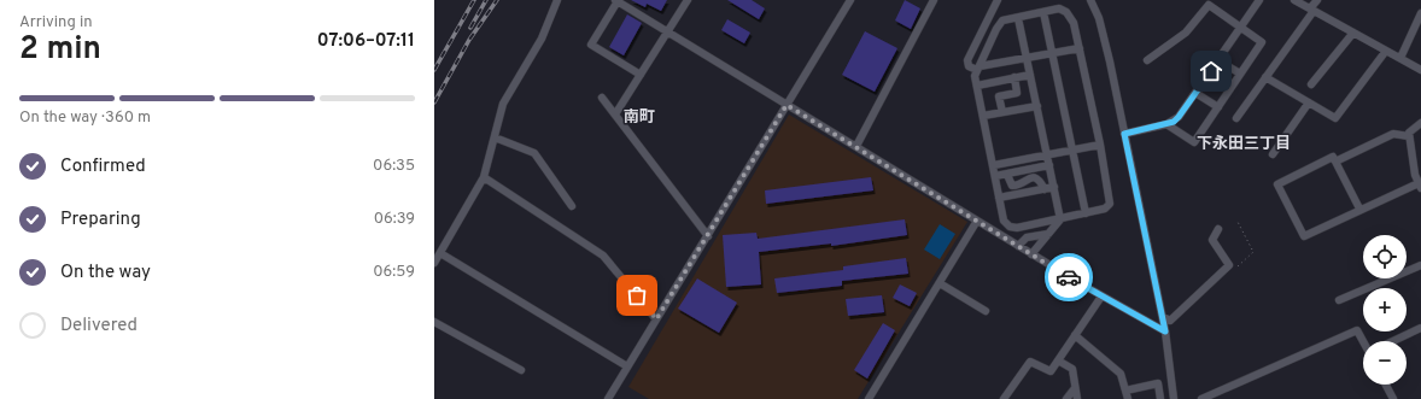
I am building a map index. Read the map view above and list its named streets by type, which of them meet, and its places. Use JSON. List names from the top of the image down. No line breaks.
{"districts":["南町","下永田三丁目"],"page":{"heading":["2 min","Arriving in","07:06–07:11"],"bar":"On the way · 360 m","list":[["Confirmed","06:35"],["Preparing","06:39"],["On the way","06:59"],"Delivered"],"map_buttons":["+","−"]}}
